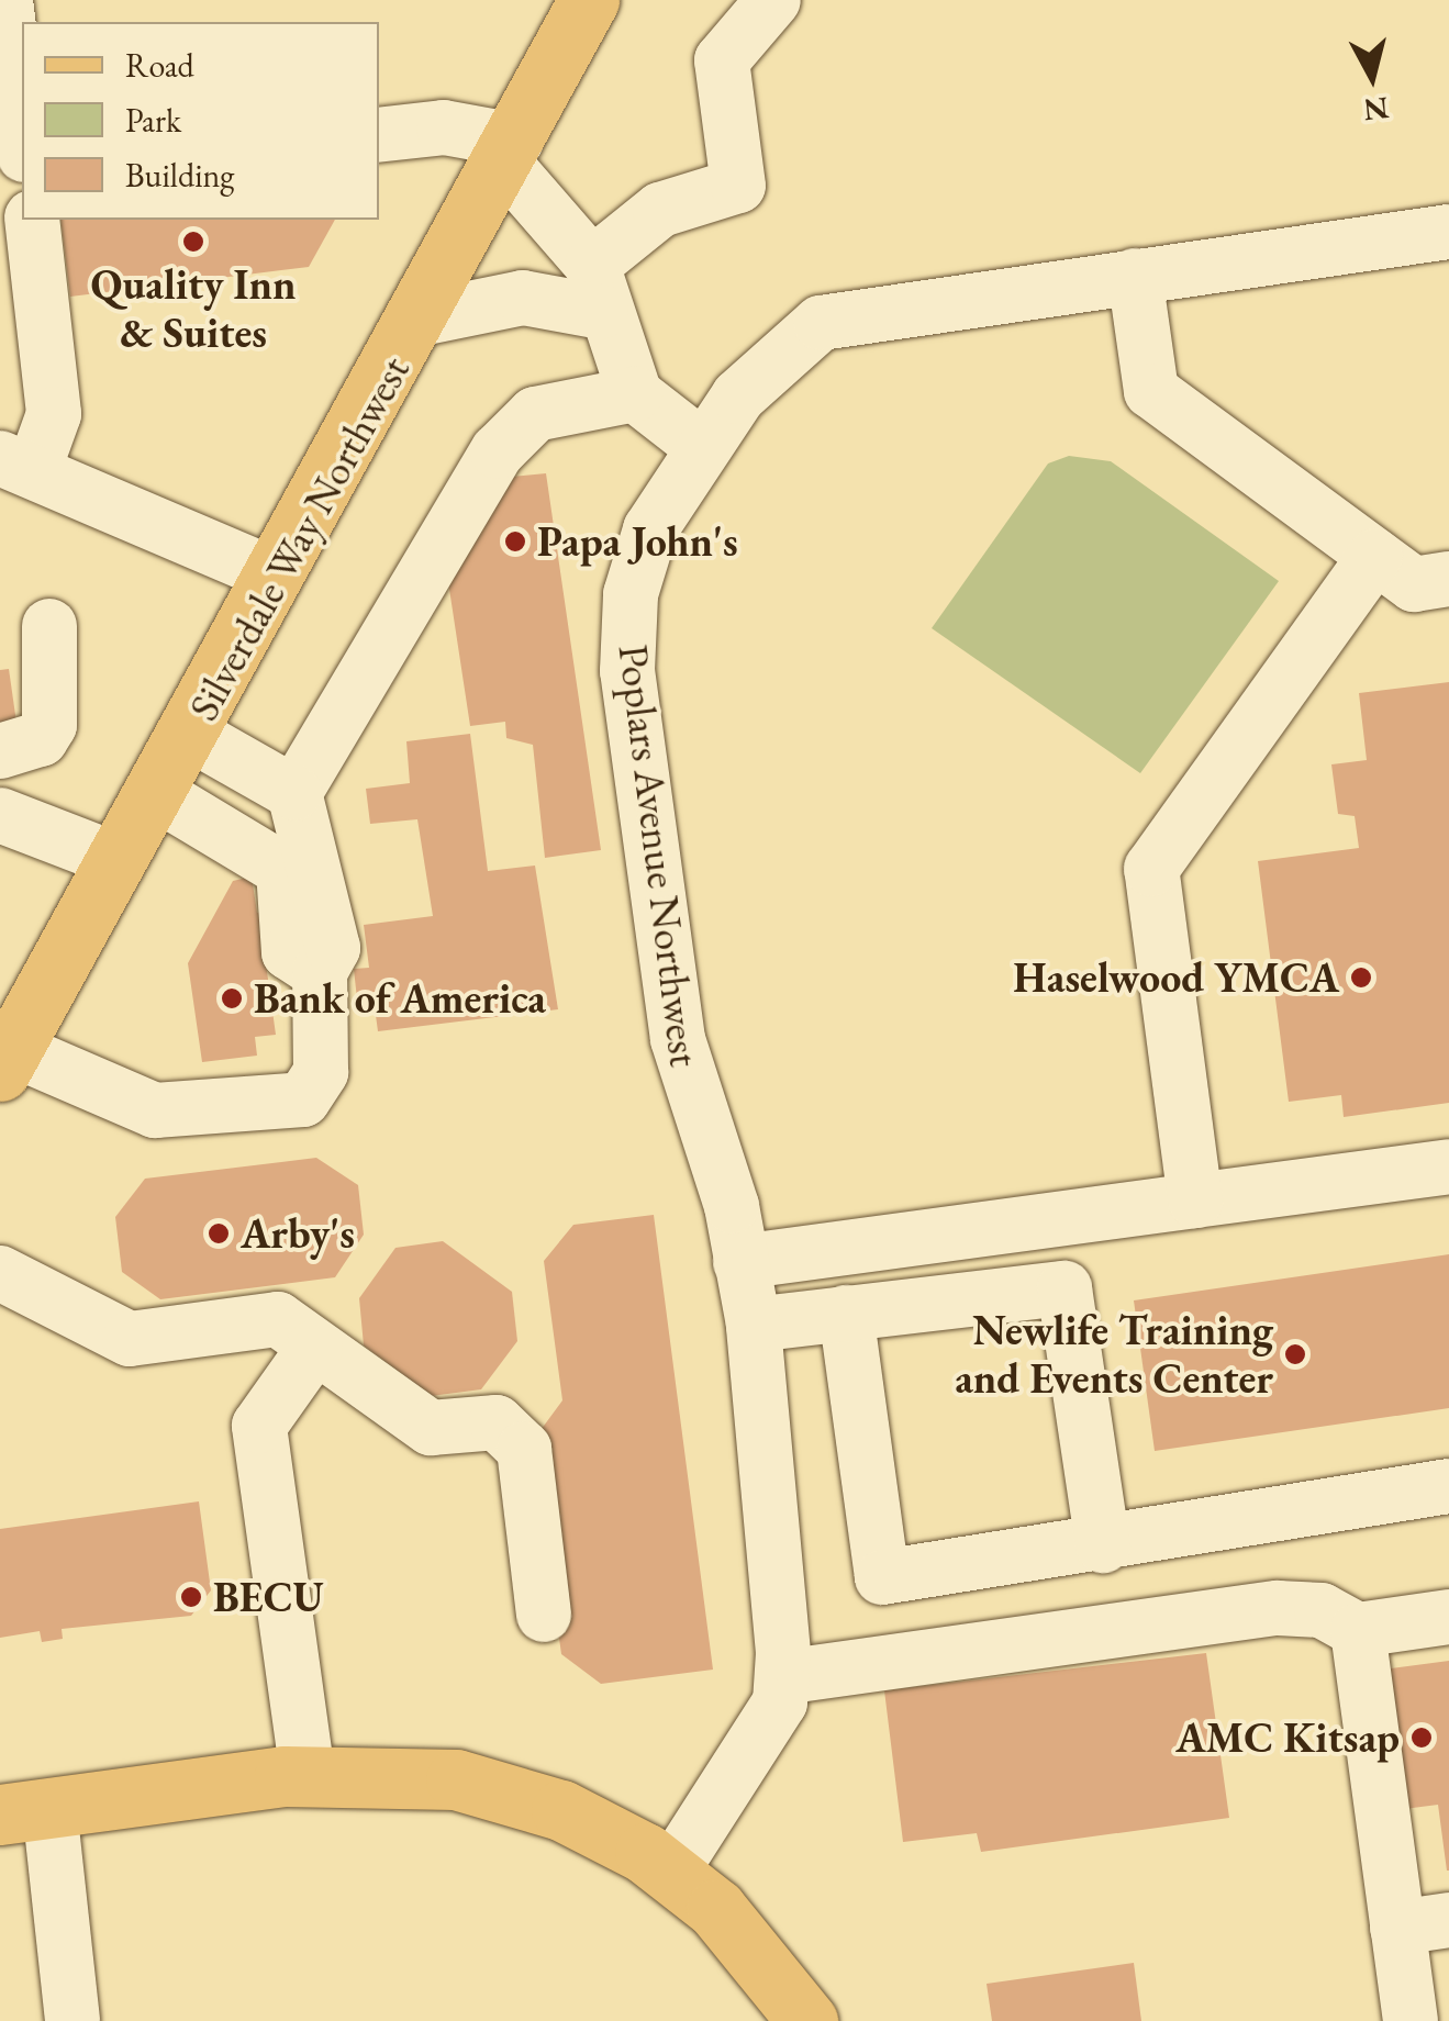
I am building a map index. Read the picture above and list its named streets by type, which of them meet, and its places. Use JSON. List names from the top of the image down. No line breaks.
{"streets":{"main road":["Silverdale Way Northwest"],"street":["Poplars Avenue Northwest"]},"places":["Quality Inn & Suites","Papa John's","Haselwood YMCA","Bank of America","Arby's","Newlife Training and Events Center","BECU","AMC Kitsap"],"legend":["Road","Park","Building"],"north":"bottom"}
